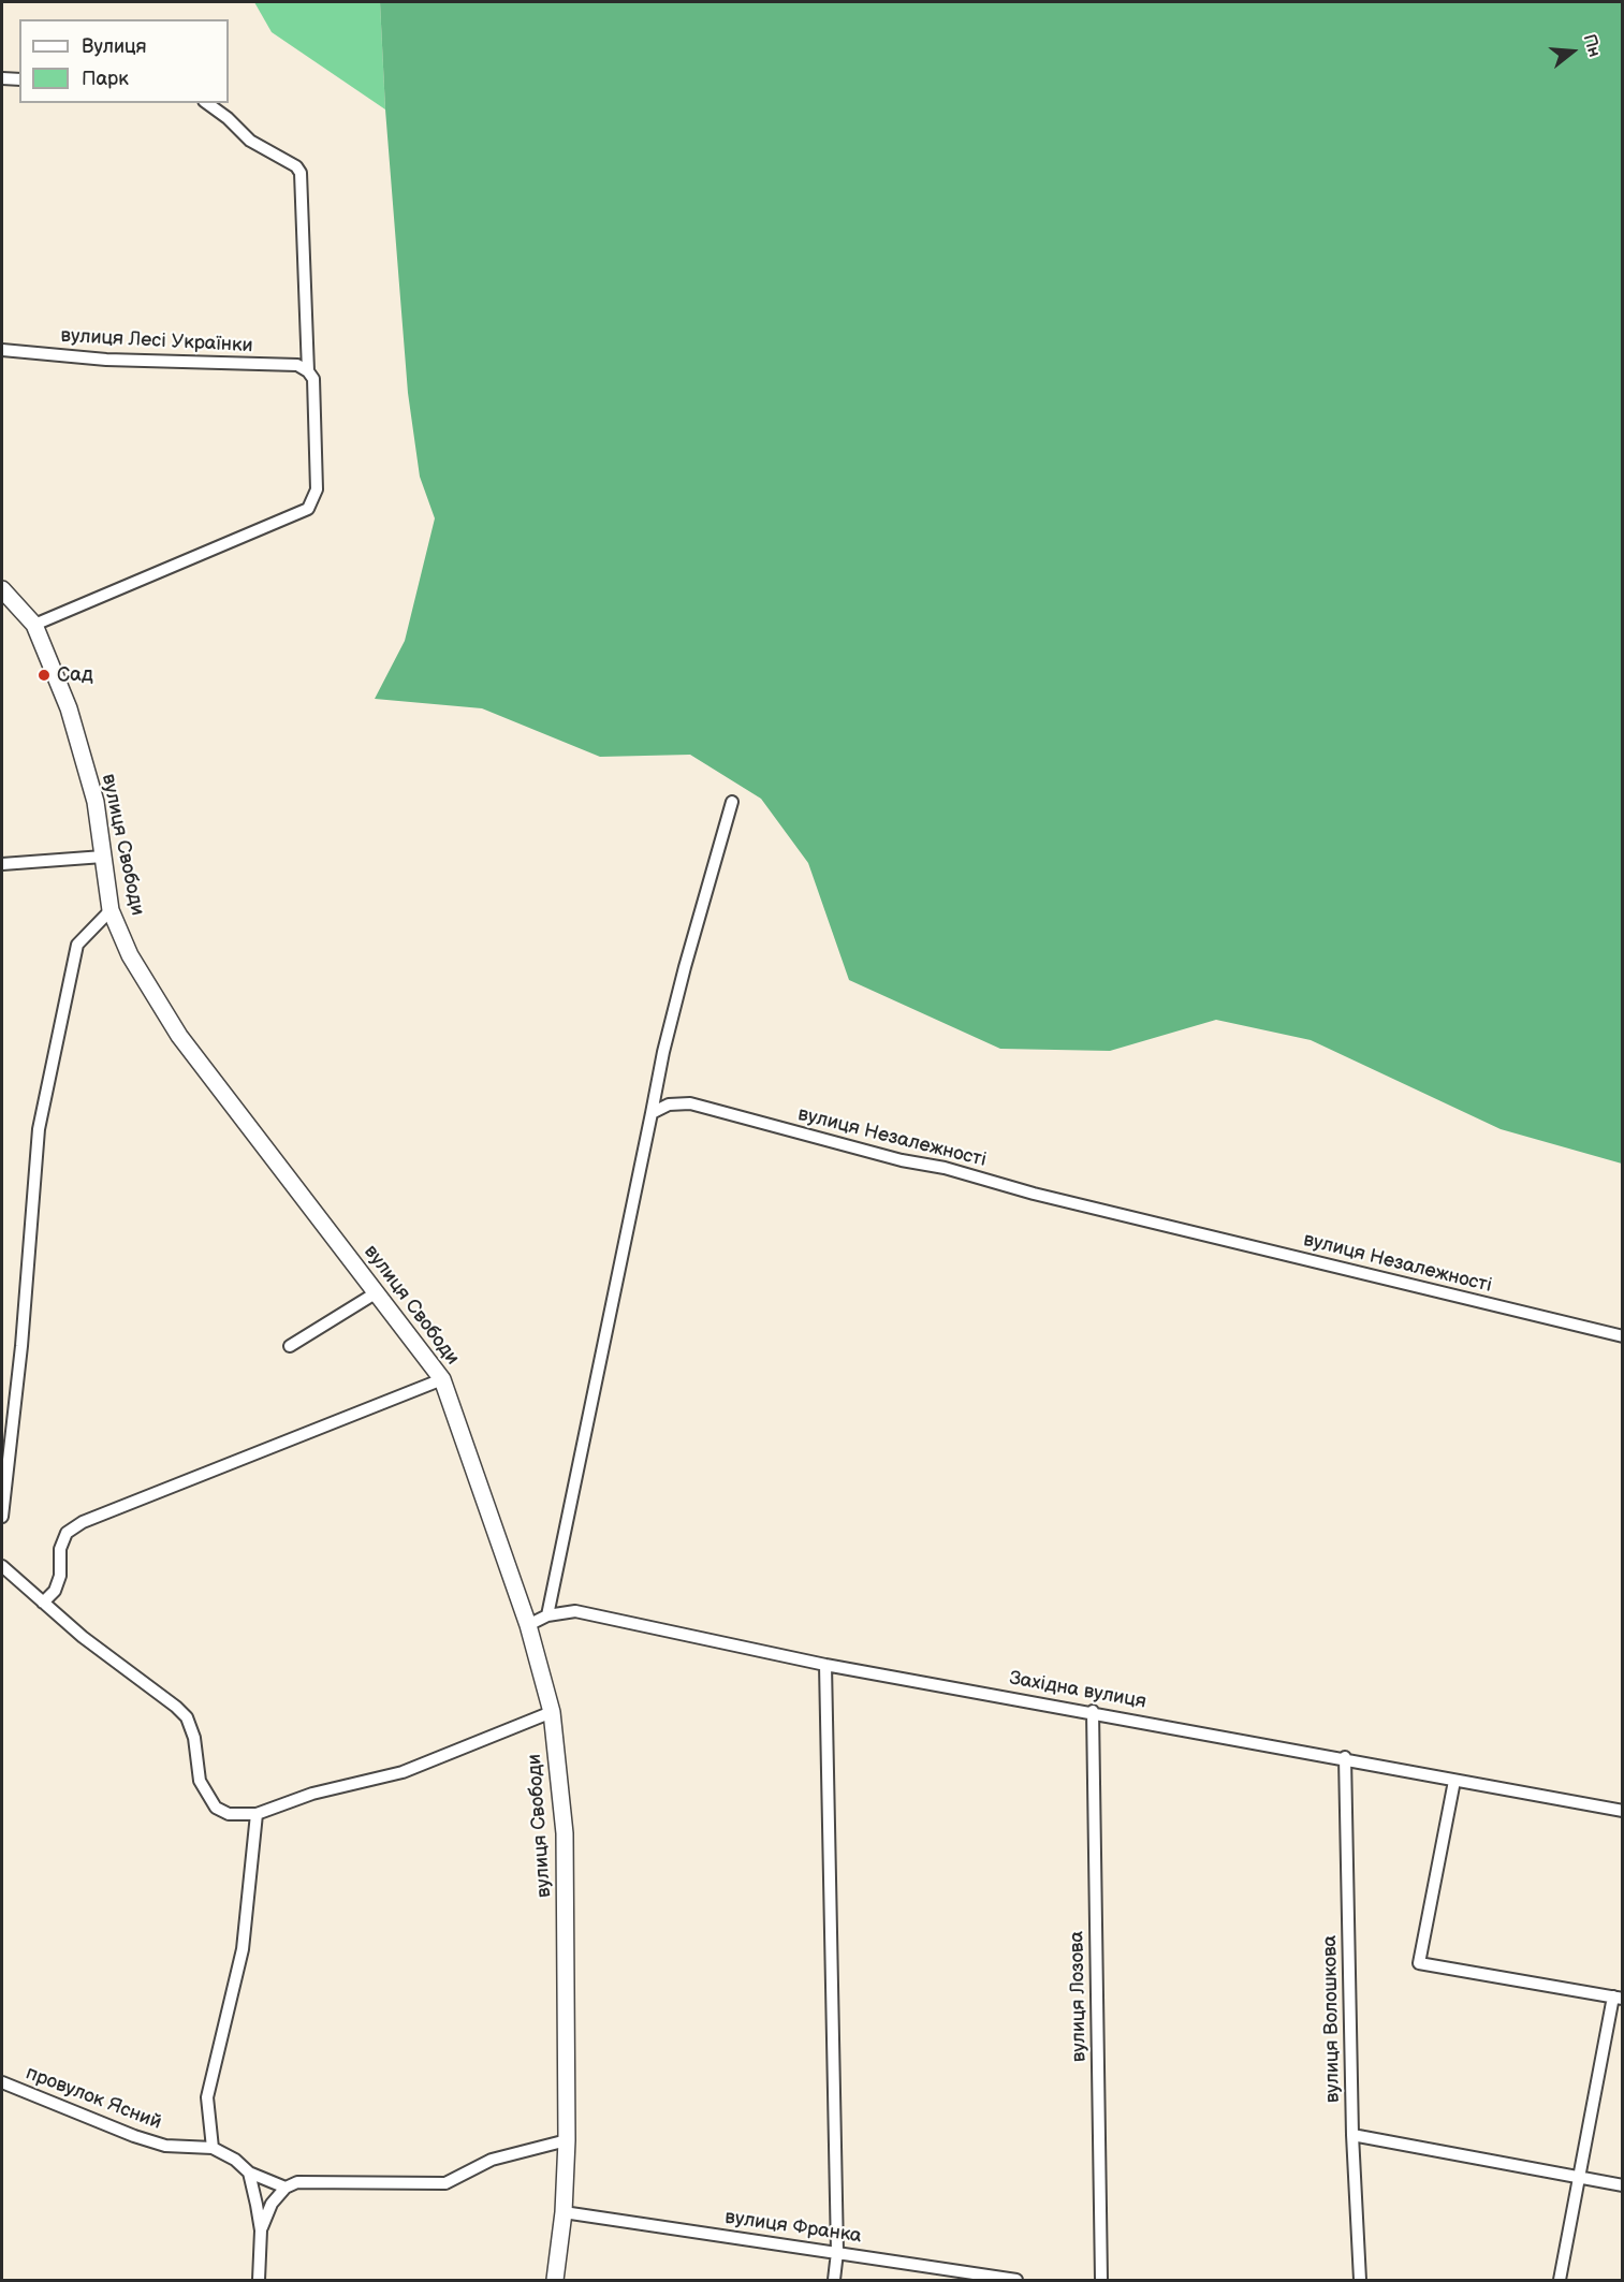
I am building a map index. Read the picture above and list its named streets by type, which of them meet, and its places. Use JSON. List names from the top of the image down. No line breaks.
{"streets":{"street":["вулиця Лесі Українки","вулиця Свободи","вулиця Незалежності","Західна вулиця","вулиця Лозова","вулиця Волошкова","провулок Ясний","вулиця Франка"]},"crossings":[["вулиця Свободи","Західна вулиця"],["вулиця Свободи","вулиця Франка"],["Західна вулиця","вулиця Лозова"],["Західна вулиця","вулиця Волошкова"]],"places":["Сад"],"legend":["Вулиця","Парк"],"north":"right"}
